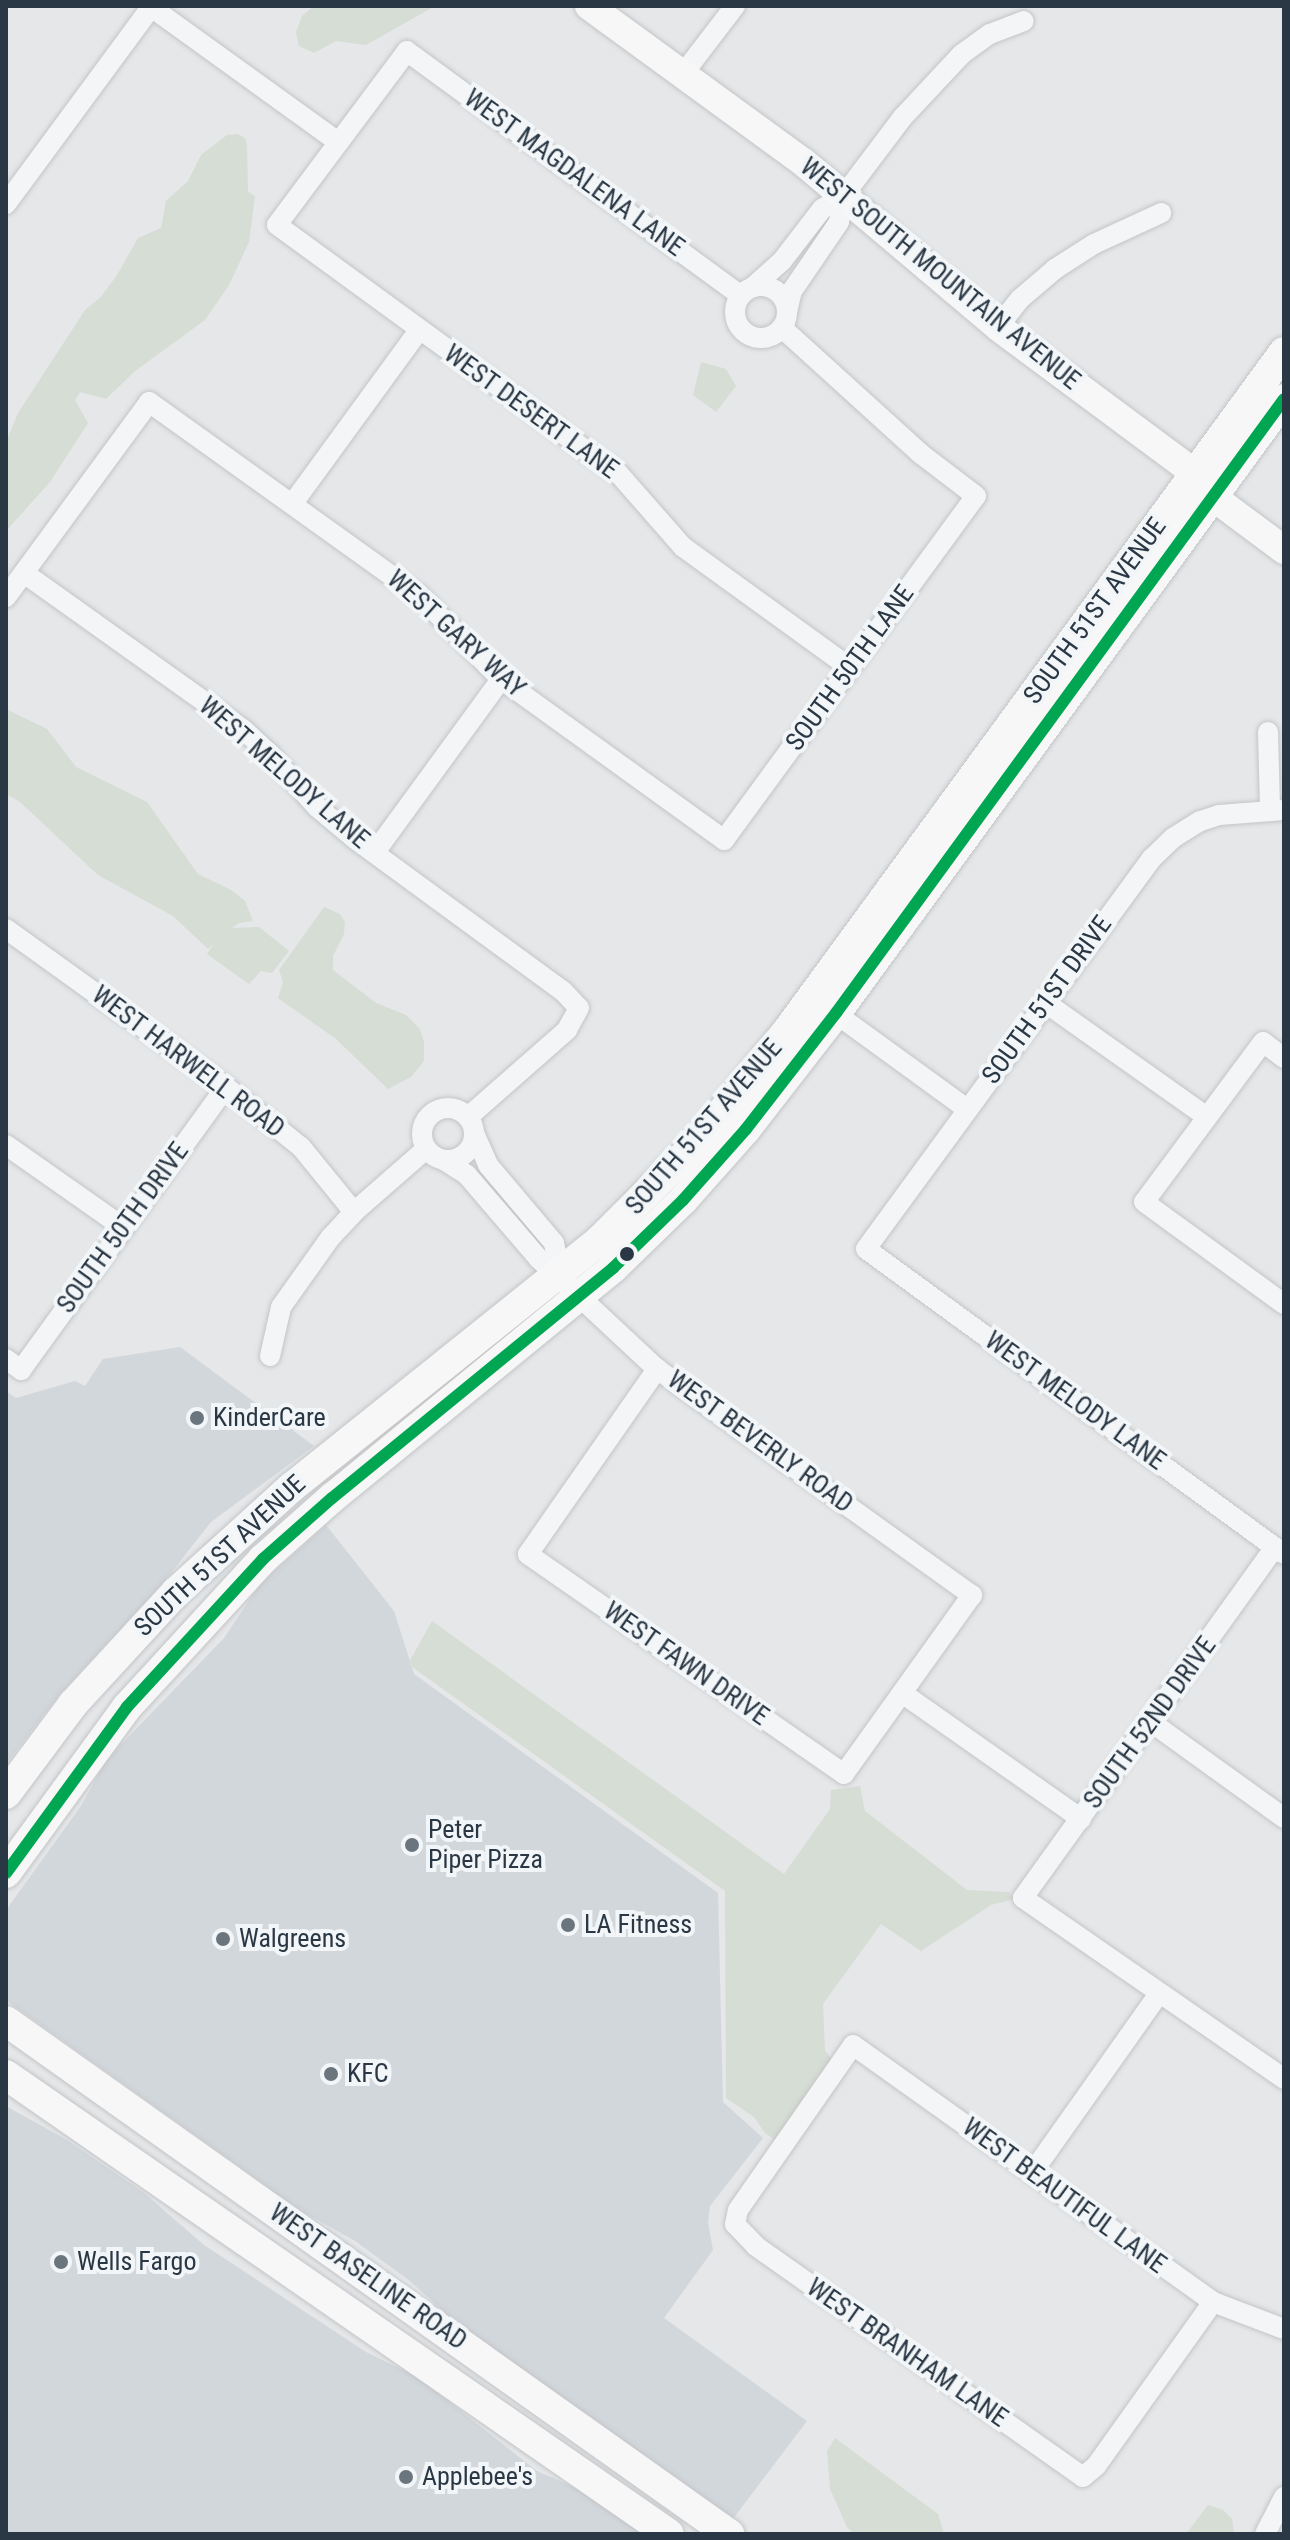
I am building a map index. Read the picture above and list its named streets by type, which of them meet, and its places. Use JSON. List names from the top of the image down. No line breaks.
{"streets":{"main road":["SOUTH 51ST AVENUE","WEST BASELINE ROAD"],"street":["WEST MAGDALENA LANE","WEST SOUTH MOUNTAIN AVENUE","WEST DESERT LANE","WEST GARY WAY","SOUTH 50TH LANE","WEST MELODY LANE","SOUTH 51ST DRIVE","WEST HARWELL ROAD","SOUTH 50TH DRIVE","WEST BEVERLY ROAD","WEST FAWN DRIVE","SOUTH 52ND DRIVE","WEST BEAUTIFUL LANE","WEST BRANHAM LANE"]},"crossings":[["WEST MAGDALENA LANE","WEST DESERT LANE"],["WEST MAGDALENA LANE","SOUTH 50TH LANE"],["WEST SOUTH MOUNTAIN AVENUE","SOUTH 51ST AVENUE"],["WEST DESERT LANE","SOUTH 50TH LANE"],["SOUTH 51ST AVENUE","WEST BEVERLY ROAD"],["WEST GARY WAY","SOUTH 50TH LANE"],["WEST GARY WAY","WEST MELODY LANE"],["WEST MELODY LANE","SOUTH 51ST DRIVE"],["WEST MELODY LANE","WEST BEVERLY ROAD"],["WEST MELODY LANE","SOUTH 52ND DRIVE"],["WEST HARWELL ROAD","SOUTH 50TH DRIVE"],["WEST BEVERLY ROAD","WEST FAWN DRIVE"],["WEST BEAUTIFUL LANE","WEST BRANHAM LANE"]],"places":["KinderCare","Peter Piper Pizza","LA Fitness","Walgreens","KFC","Wells Fargo","Applebee's"]}
